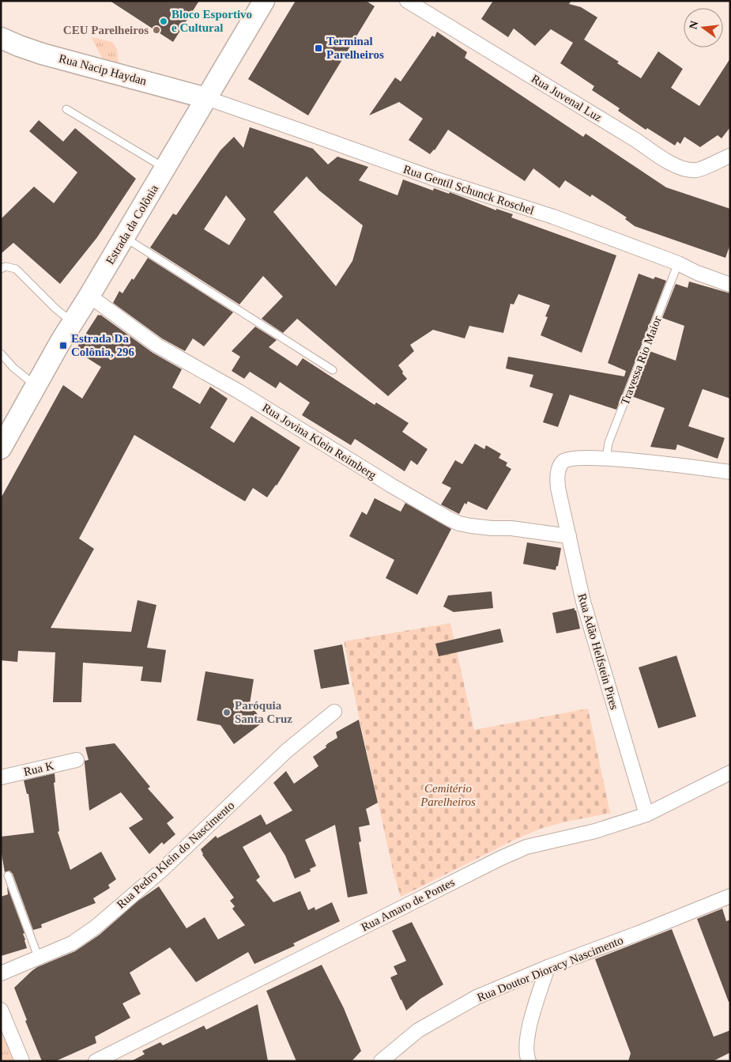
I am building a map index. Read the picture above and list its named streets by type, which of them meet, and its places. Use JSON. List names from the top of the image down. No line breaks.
{"streets":{"main road":["Rua Nacip Haydan","Estrada da Colônia"],"street":["Rua Juvenal Luz","Rua Gentil Schunck Roschel","Rua Jovina Klein Reimberg","Rua Adão Helfstein Pires","Rua K","Rua Pedro Klein do Nascimento","Rua Amaro de Pontes","Rua Doutor Dioracy Nascimento"],"lane":["Travessa Rio Maior"]},"crossings":[["Rua Nacip Haydan","Rua Gentil Schunck Roschel"],["Rua Nacip Haydan","Estrada da Colônia"],["Rua Gentil Schunck Roschel","Estrada da Colônia"],["Rua Gentil Schunck Roschel","Travessa Rio Maior"],["Estrada da Colônia","Rua Jovina Klein Reimberg"],["Travessa Rio Maior","Rua Adão Helfstein Pires"],["Rua Jovina Klein Reimberg","Rua Adão Helfstein Pires"],["Rua Adão Helfstein Pires","Rua Amaro de Pontes"]],"parks":["Cemitério Parelheiros"],"places":{"other":["Bloco Esportivo e Cultural","CEU Parelheiros","Paróquia Santa Cruz"],"transit":["Terminal Parelheiros","Estrada Da Colônia, 296"]},"north":"left"}
